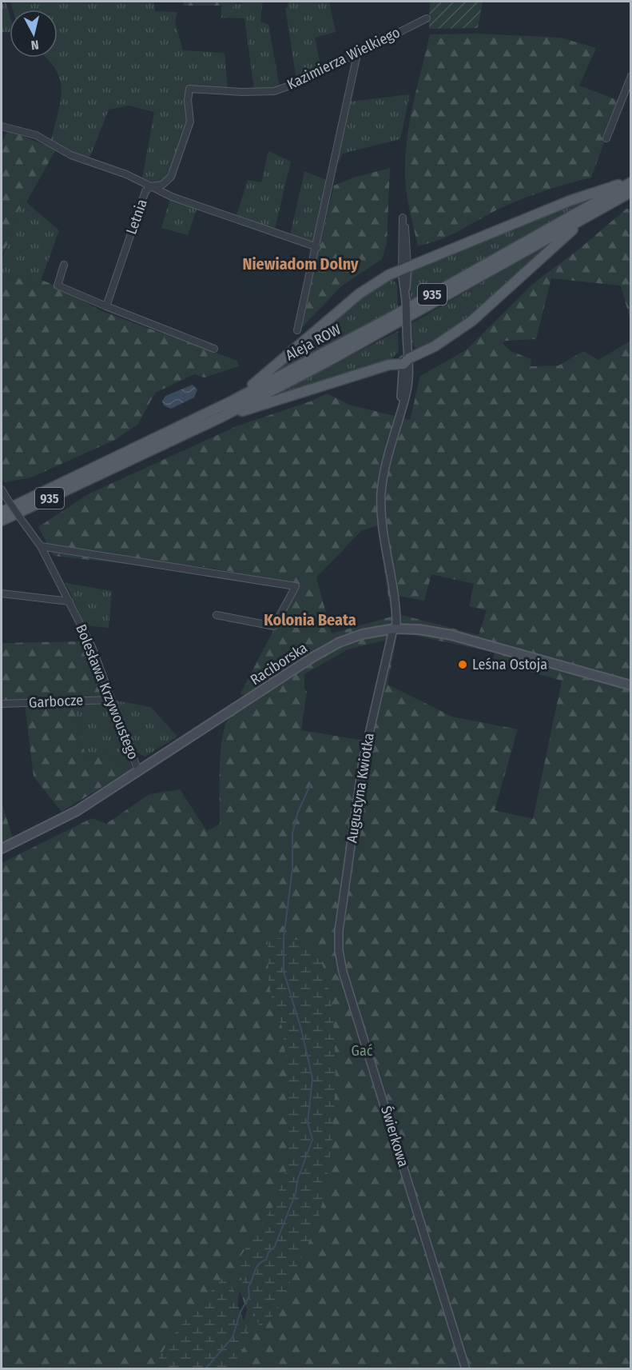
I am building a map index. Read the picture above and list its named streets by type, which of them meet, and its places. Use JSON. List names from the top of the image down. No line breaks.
{"streets":{"main road":["935","Aleja ROW","Raciborska"],"street":["Kazimierza Wielkiego","Letnia","Bolesława Krzywoustego","Garbocze","Augustyna Kwiotka","Świerkowa"]},"crossings":[["Kazimierza Wielkiego","Letnia"],["Raciborska","Bolesława Krzywoustego"],["Raciborska","Augustyna Kwiotka"],["Bolesława Krzywoustego","Garbocze"],["Augustyna Kwiotka","Świerkowa"]],"districts":["Niewiadom Dolny","Kolonia Beata"],"parks":["Gać"],"places":["Leśna Ostoja"],"north":"bottom"}
